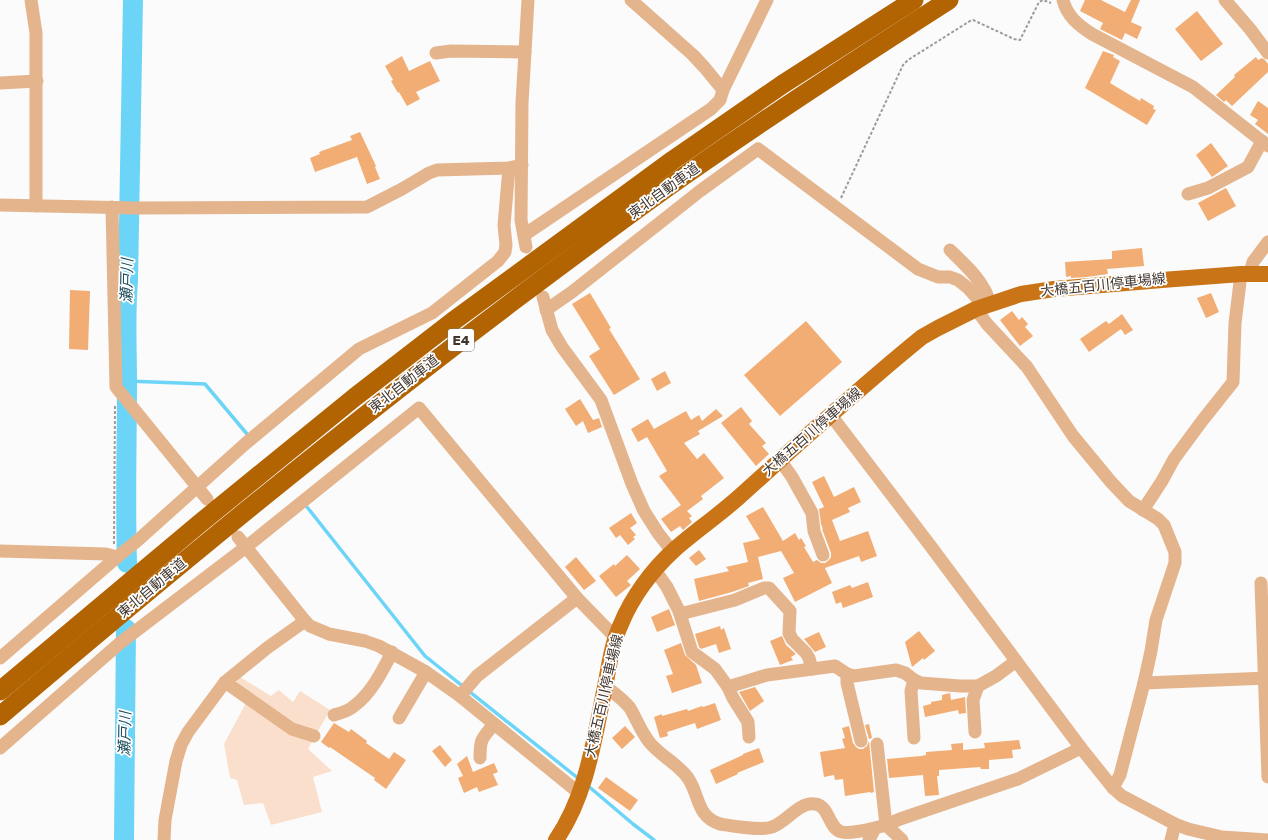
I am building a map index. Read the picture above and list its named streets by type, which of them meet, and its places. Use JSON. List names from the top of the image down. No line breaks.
{"streets":{"highway":["東北自動車道","E4"],"main road":["大橋五百川停車場線"]},"water":["瀬戸川"]}
